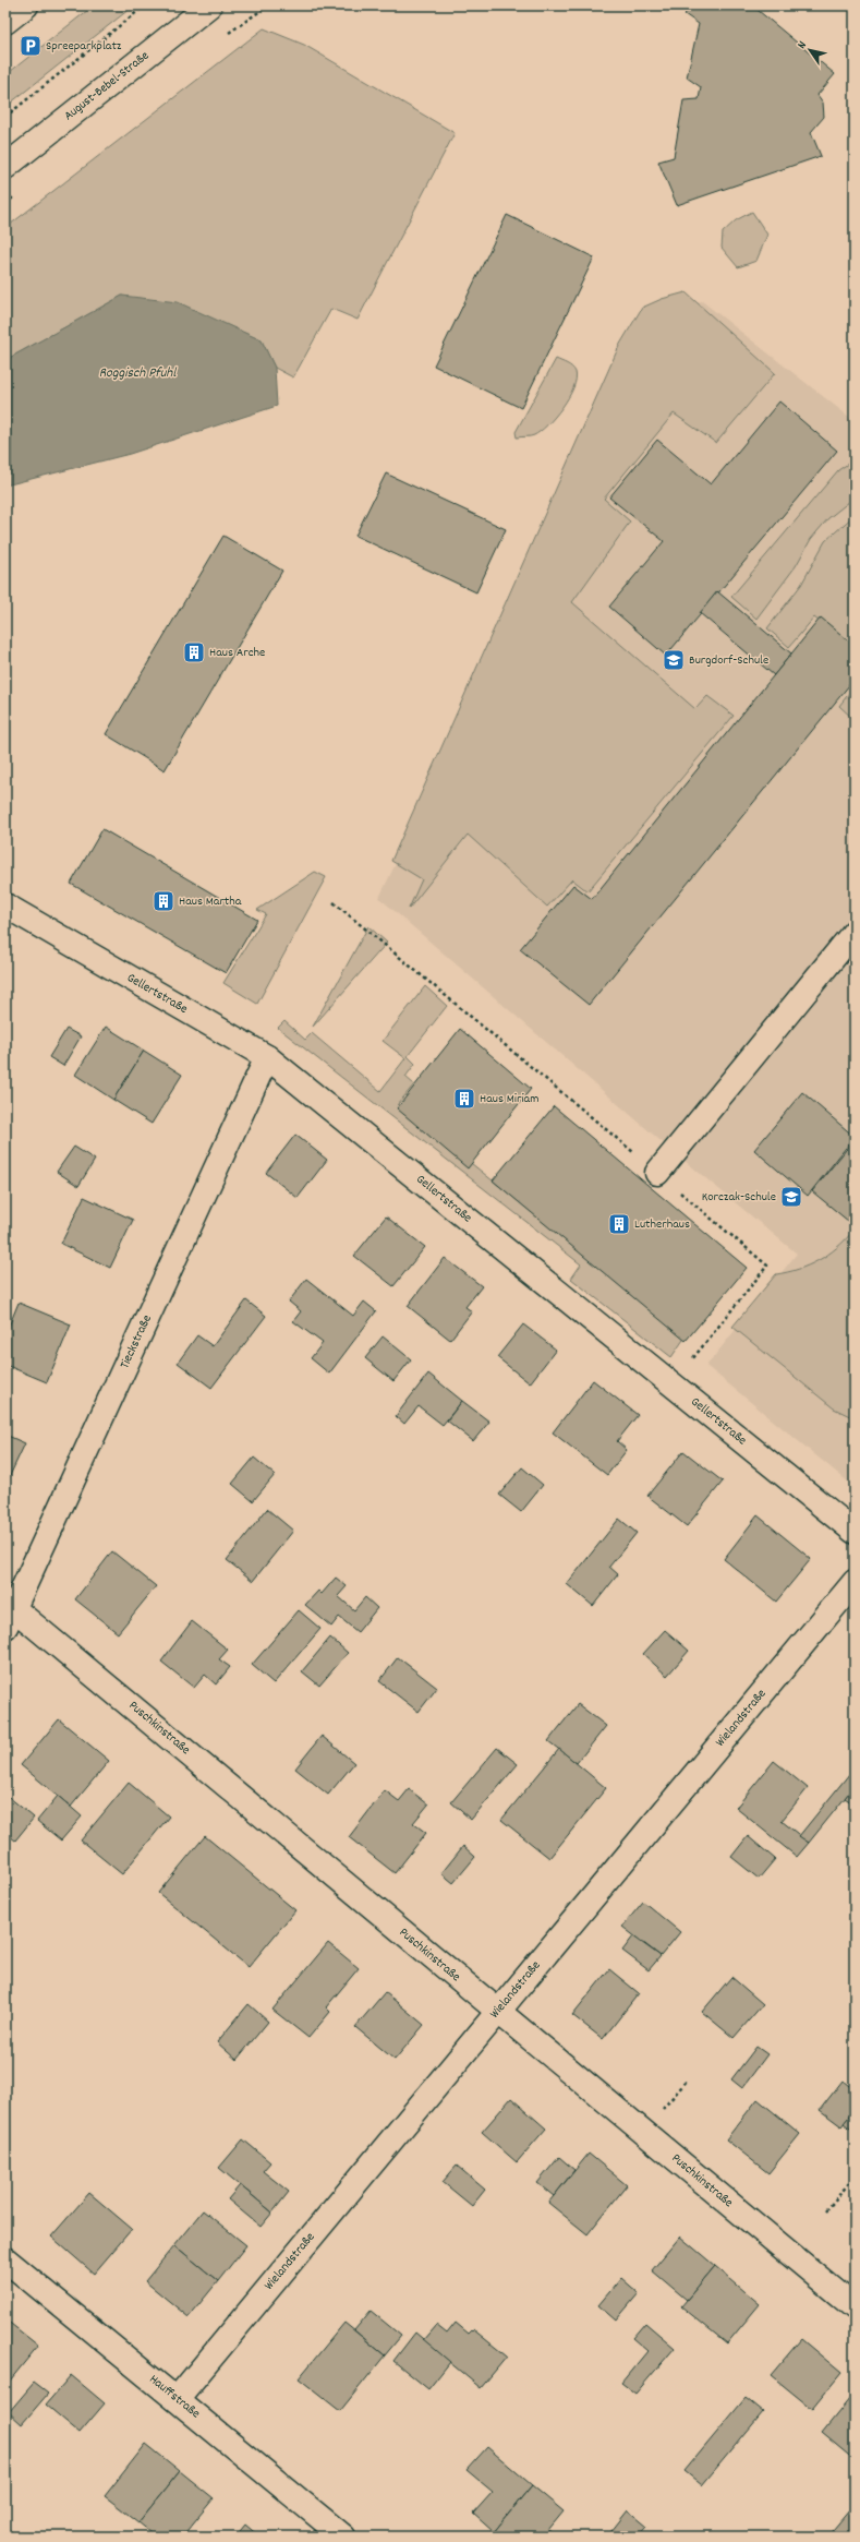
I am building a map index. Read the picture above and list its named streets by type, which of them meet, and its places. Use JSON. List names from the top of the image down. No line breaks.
{"streets":{"street":["August-Bebel-Straße","Gellertstraße","Tieckstraße","Wielandstraße","Puschkinstraße","Hauffstraße"]},"crossings":[["Gellertstraße","Tieckstraße"],["Tieckstraße","Puschkinstraße"],["Wielandstraße","Puschkinstraße"],["Wielandstraße","Hauffstraße"]],"water":["Roggisch Pfuhl"],"places":{"parking":["Spreeparkplatz"],"building":["Haus Arche","Haus Martha","Haus Miriam","Lutherhaus"],"school or university":["Burgdorf-Schule","Korczak-Schule"]},"north":"top left"}
